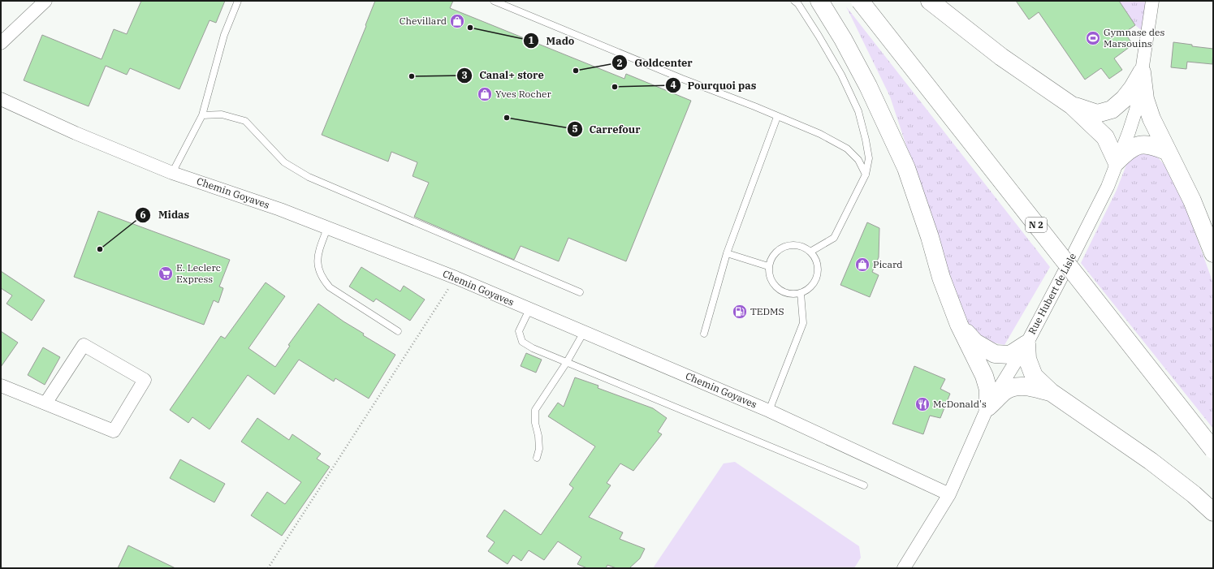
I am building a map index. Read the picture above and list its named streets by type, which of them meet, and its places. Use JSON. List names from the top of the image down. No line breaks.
{"streets":{"highway":["N 2"],"street":["Chemin Goyaves","Rue Hubert de Lisle"]},"crossings":[["Chemin Goyaves","Rue Hubert de Lisle"]],"places":{"shop":["Chevillard","Yves Rocher","Picard"],"other":["Mado","Goldcenter","Canal+ store","Pourquoi pas","Carrefour","Midas"],"sports":["Gymnase des Marsouins"],"supermarket":["E. Leclerc Express"],"fuel station":["TEDMS"],"restaurant":["McDonald's"]}}
